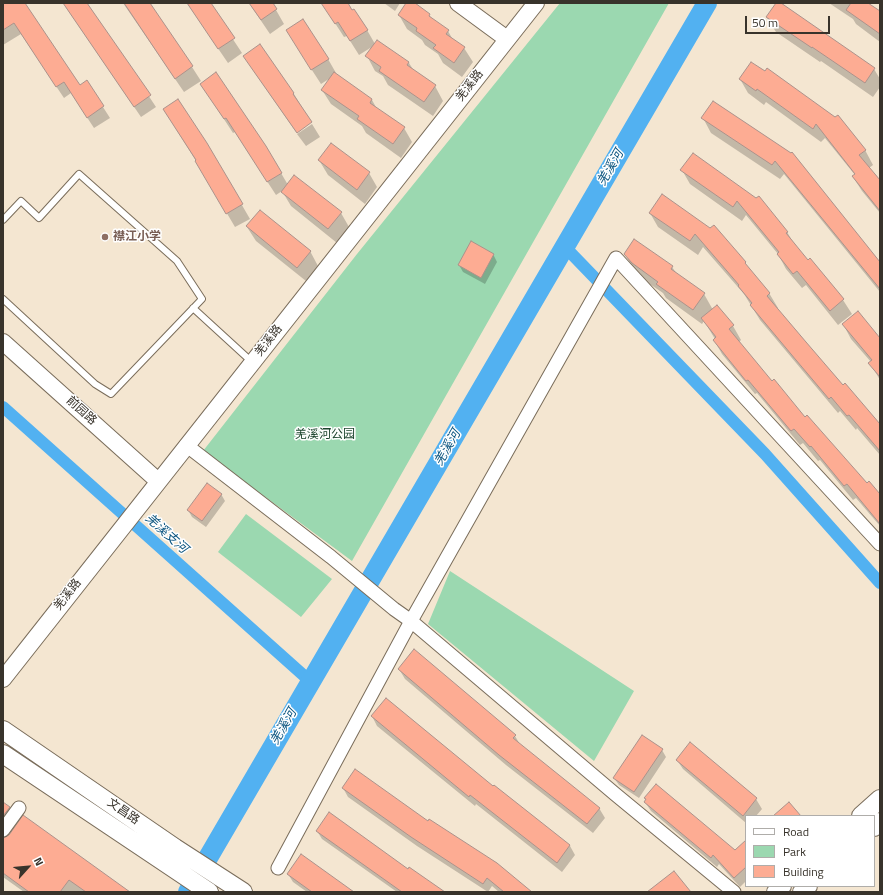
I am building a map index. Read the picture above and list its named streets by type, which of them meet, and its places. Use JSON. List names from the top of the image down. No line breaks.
{"streets":{"main road":["文昌路"],"street":["羌溪路","前园路"]},"crossings":[["羌溪路","前园路"]],"water":["羌溪河","羌溪支河"],"parks":["羌溪河公园"],"places":["襟江小学"],"legend":["Road","Park","Building"],"scale_bar":"50 m","north":"top right"}
